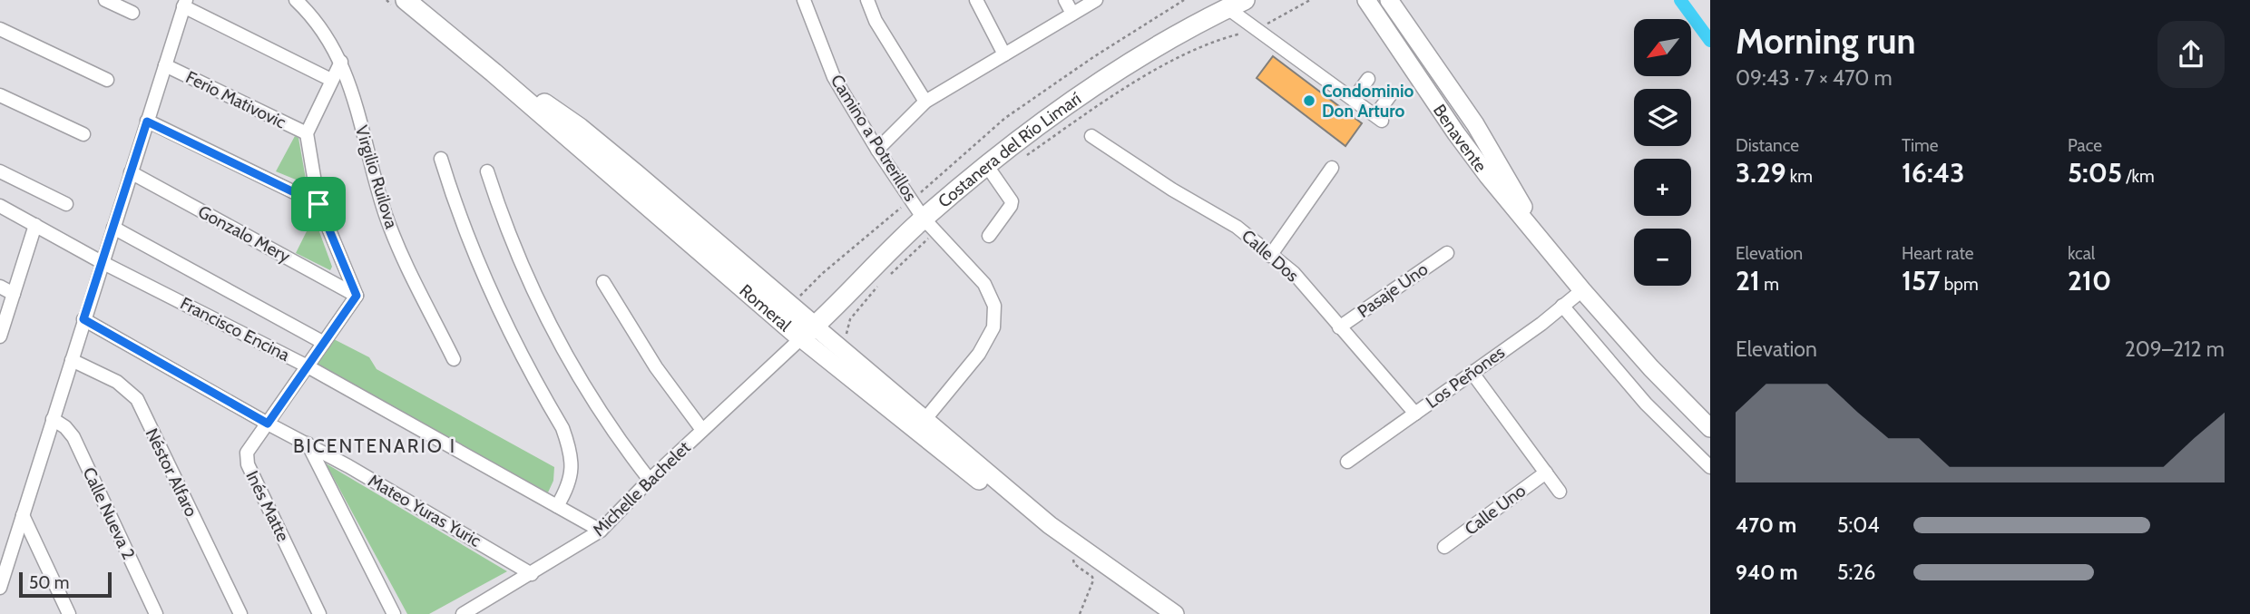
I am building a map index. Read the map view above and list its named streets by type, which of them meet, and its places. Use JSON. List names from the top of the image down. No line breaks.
{"streets":{"highway":["Costanera del Río Limarí","Romeral"],"main road":["Benavente"],"street":["Ferio Mativovic","Camino a Potrerillos","Virgilio Ruilova","Gonzalo Mery","Calle Dos","Pasaje Uno","Francisco Encina","Los Peñones","Néstor Alfaro","Michelle Bachelet","Inés Matte","Calle Uno","Mateo Yuras Yuric","Calle Nueva 2"]},"crossings":[["Camino a Potrerillos","Costanera del Río Limarí"],["Camino a Potrerillos","Romeral"],["Benavente","Los Peñones"],["Costanera del Río Limarí","Romeral"],["Costanera del Río Limarí","Michelle Bachelet"],["Gonzalo Mery","Inés Matte"],["Calle Dos","Pasaje Uno"],["Calle Dos","Los Peñones"],["Romeral","Michelle Bachelet"],["Francisco Encina","Michelle Bachelet"],["Francisco Encina","Inés Matte"],["Michelle Bachelet","Mateo Yuras Yuric"],["Inés Matte","Mateo Yuras Yuric"]],"districts":["BICENTENARIO I"],"places":["Condominio Don Arturo"],"scale_bar":"50 m","north":"bottom left","page":{"heading":["Morning run","09:43 · 7 × 470 m"],"map_buttons":["+","−"],"stats":[["Distance","3.29 km"],["Time","16:43"],["Pace","5:05 /km"],["Elevation","21 m"],["Heart rate","157 bpm"],["kcal","210"]],"chart":["Elevation","209–212 m"],"list":[{"name":"470 m","note":"5:04"},{"name":"940 m","note":"5:26"}],"scale":"50 m"}}
